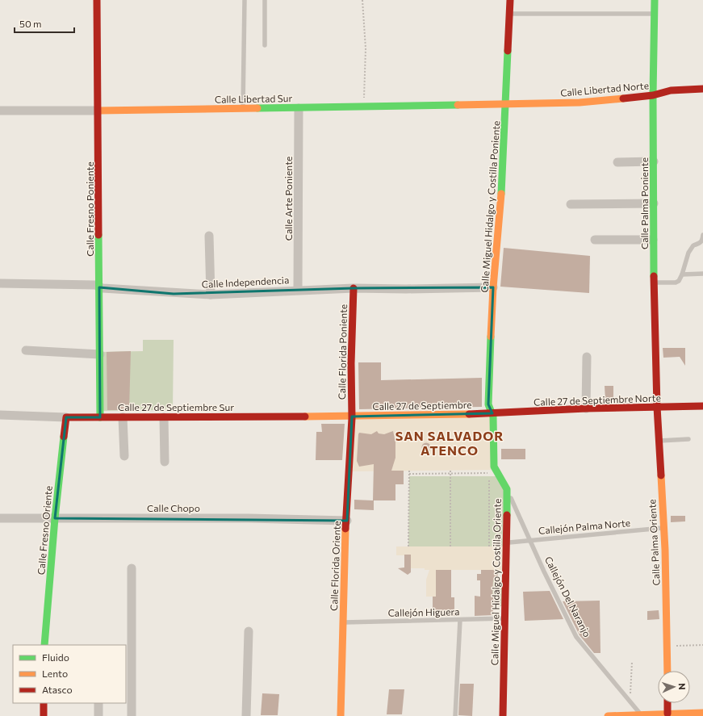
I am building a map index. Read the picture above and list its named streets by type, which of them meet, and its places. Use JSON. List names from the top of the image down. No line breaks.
{"streets":{"street":["Calle Libertad Norte","Calle Libertad Sur","Calle Arte Poniente","Calle Palma Poniente","Calle Miguel Hidalgo y Costilla Poniente","Calle Fresno Poniente","Calle Independencia","Calle Florida Poniente","Calle 27 de Septiembre Norte","Calle 27 de Septiembre","Calle 27 de Septiembre Sur","Calle Chopo","Calle Fresno Oriente","Calle Palma Oriente","Calle Florida Oriente","Calle Miguel Hidalgo y Costilla Oriente"],"lane":["Callejón Palma Norte","Callejón Del Naranjo","Callejón Higuera"]},"crossings":[["Calle Libertad Norte","Calle Libertad Sur"],["Calle Libertad Norte","Calle Palma Poniente"],["Calle Libertad Norte","Calle Miguel Hidalgo y Costilla Poniente"],["Calle Libertad Sur","Calle Arte Poniente"],["Calle Libertad Sur","Calle Miguel Hidalgo y Costilla Poniente"],["Calle Libertad Sur","Calle Fresno Poniente"],["Calle Arte Poniente","Calle Independencia"],["Calle Palma Poniente","Calle 27 de Septiembre Norte"],["Calle Palma Poniente","Calle Palma Oriente"],["Calle Miguel Hidalgo y Costilla Poniente","Calle Independencia"],["Calle Miguel Hidalgo y Costilla Poniente","Calle 27 de Septiembre Norte"],["Calle Miguel Hidalgo y Costilla Poniente","Calle 27 de Septiembre"],["Calle Miguel Hidalgo y Costilla Poniente","Calle Miguel Hidalgo y Costilla Oriente"],["Calle Fresno Poniente","Calle Independencia"],["Calle Fresno Poniente","Calle 27 de Septiembre Sur"],["Calle Independencia","Calle Florida Poniente"],["Calle Florida Poniente","Calle 27 de Septiembre"],["Calle Florida Poniente","Calle 27 de Septiembre Sur"],["Calle Florida Poniente","Calle Florida Oriente"],["Calle 27 de Septiembre Norte","Calle 27 de Septiembre"],["Calle 27 de Septiembre Norte","Calle Palma Oriente"],["Calle 27 de Septiembre Norte","Calle Miguel Hidalgo y Costilla Oriente"],["Calle 27 de Septiembre","Calle 27 de Septiembre Sur"],["Calle 27 de Septiembre","Calle Florida Oriente"],["Calle 27 de Septiembre","Calle Miguel Hidalgo y Costilla Oriente"],["Calle 27 de Septiembre Sur","Calle Fresno Oriente"],["Calle 27 de Septiembre Sur","Calle Florida Oriente"],["Calle Chopo","Calle Fresno Oriente"],["Calle Chopo","Calle Florida Oriente"],["Callejón Palma Norte","Calle Palma Oriente"],["Callejón Palma Norte","Calle Miguel Hidalgo y Costilla Oriente"],["Callejón Palma Norte","Callejón Del Naranjo"],["Calle Florida Oriente","Callejón Higuera"],["Calle Miguel Hidalgo y Costilla Oriente","Callejón Del Naranjo"],["Calle Miguel Hidalgo y Costilla Oriente","Callejón Higuera"]],"districts":["SAN SALVADOR ATENCO"],"legend":["Fluido","Lento","Atasco"],"scale_bar":"50 m","north":"right"}
